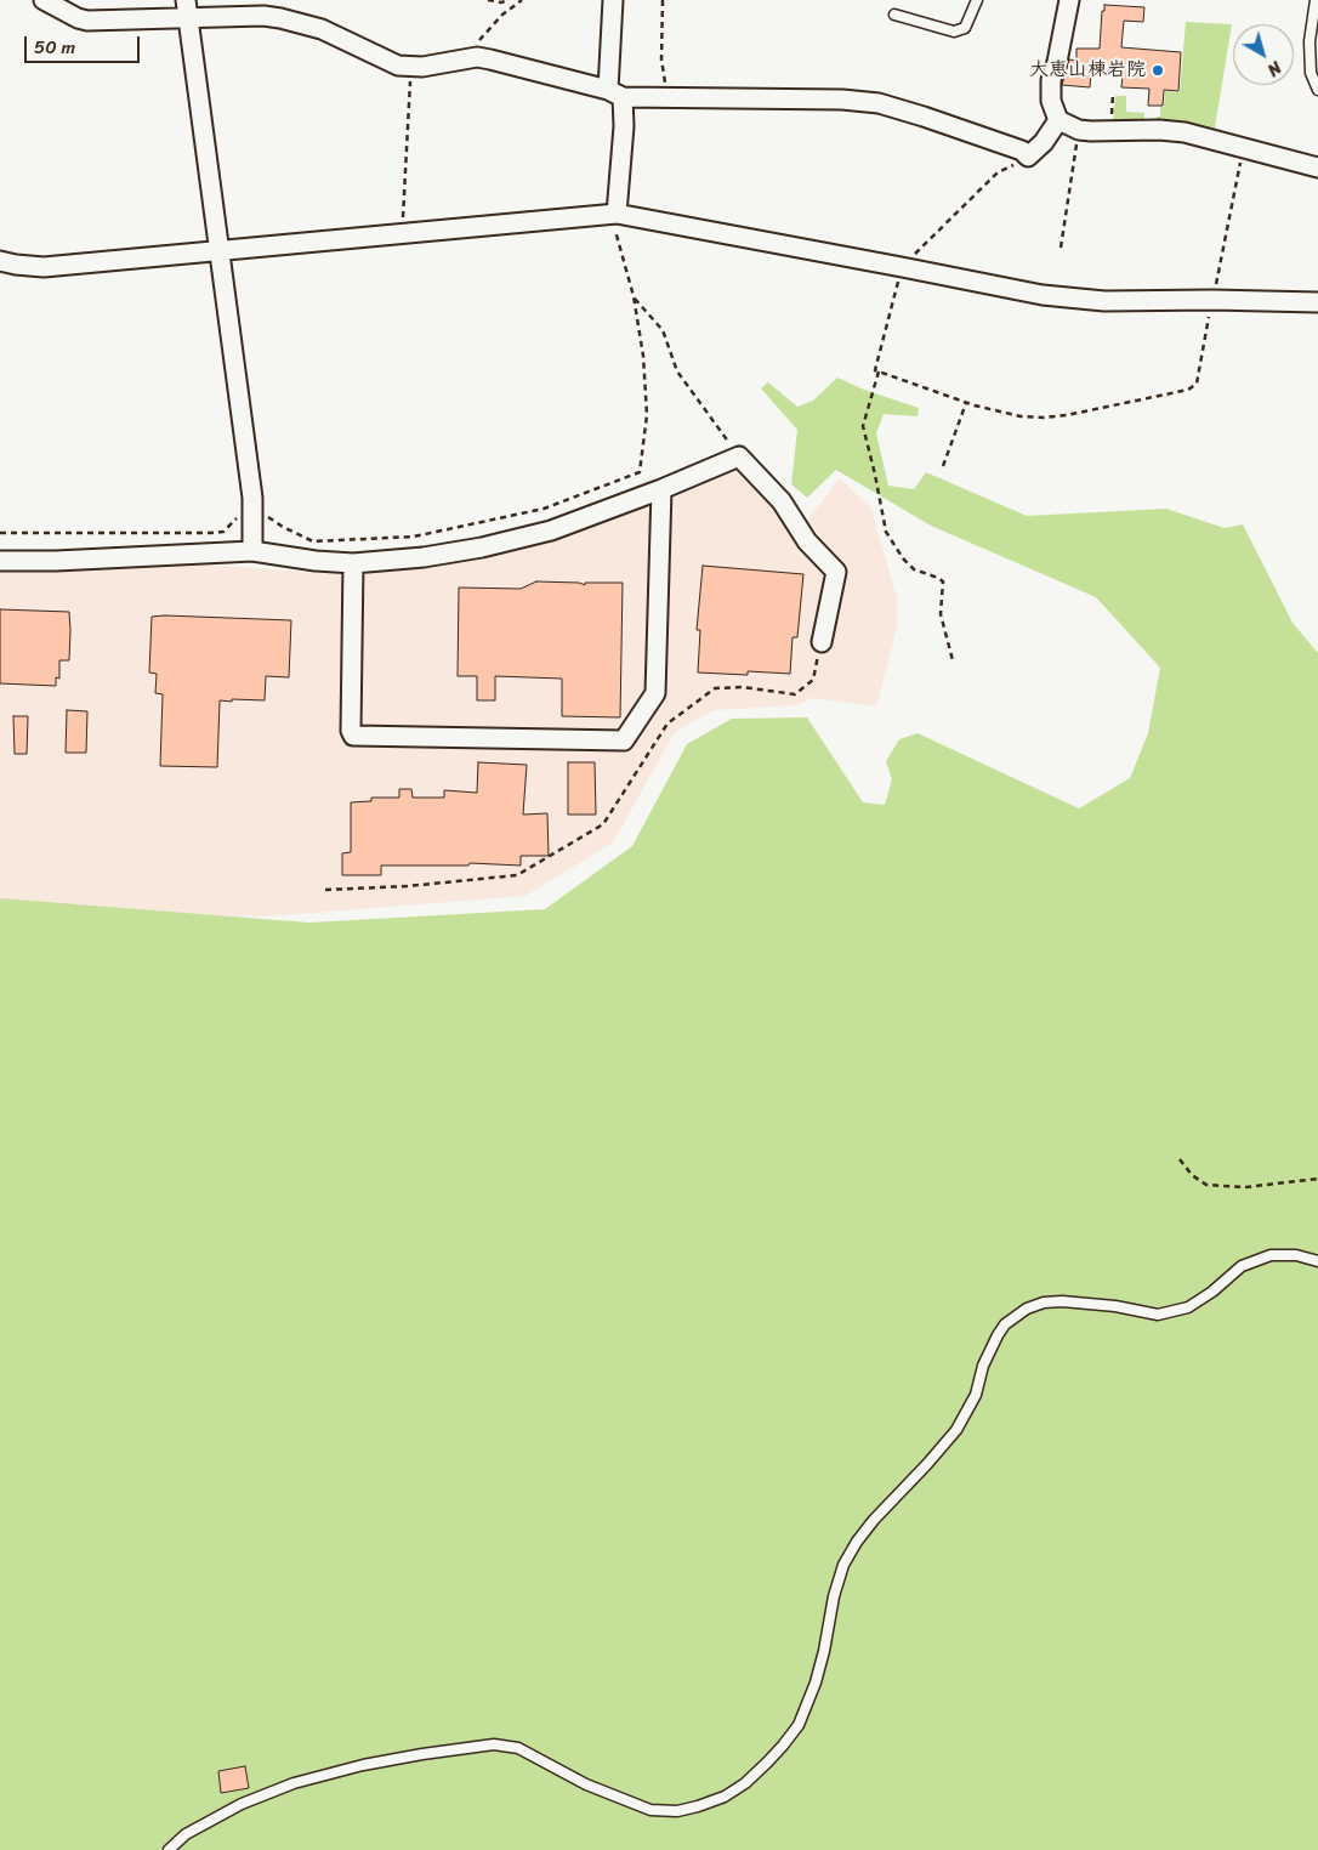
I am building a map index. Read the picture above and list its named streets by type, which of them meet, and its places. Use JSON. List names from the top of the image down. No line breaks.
{"places":["大恵山棟岩院"],"scale_bar":"50 m","north":"bottom right"}
